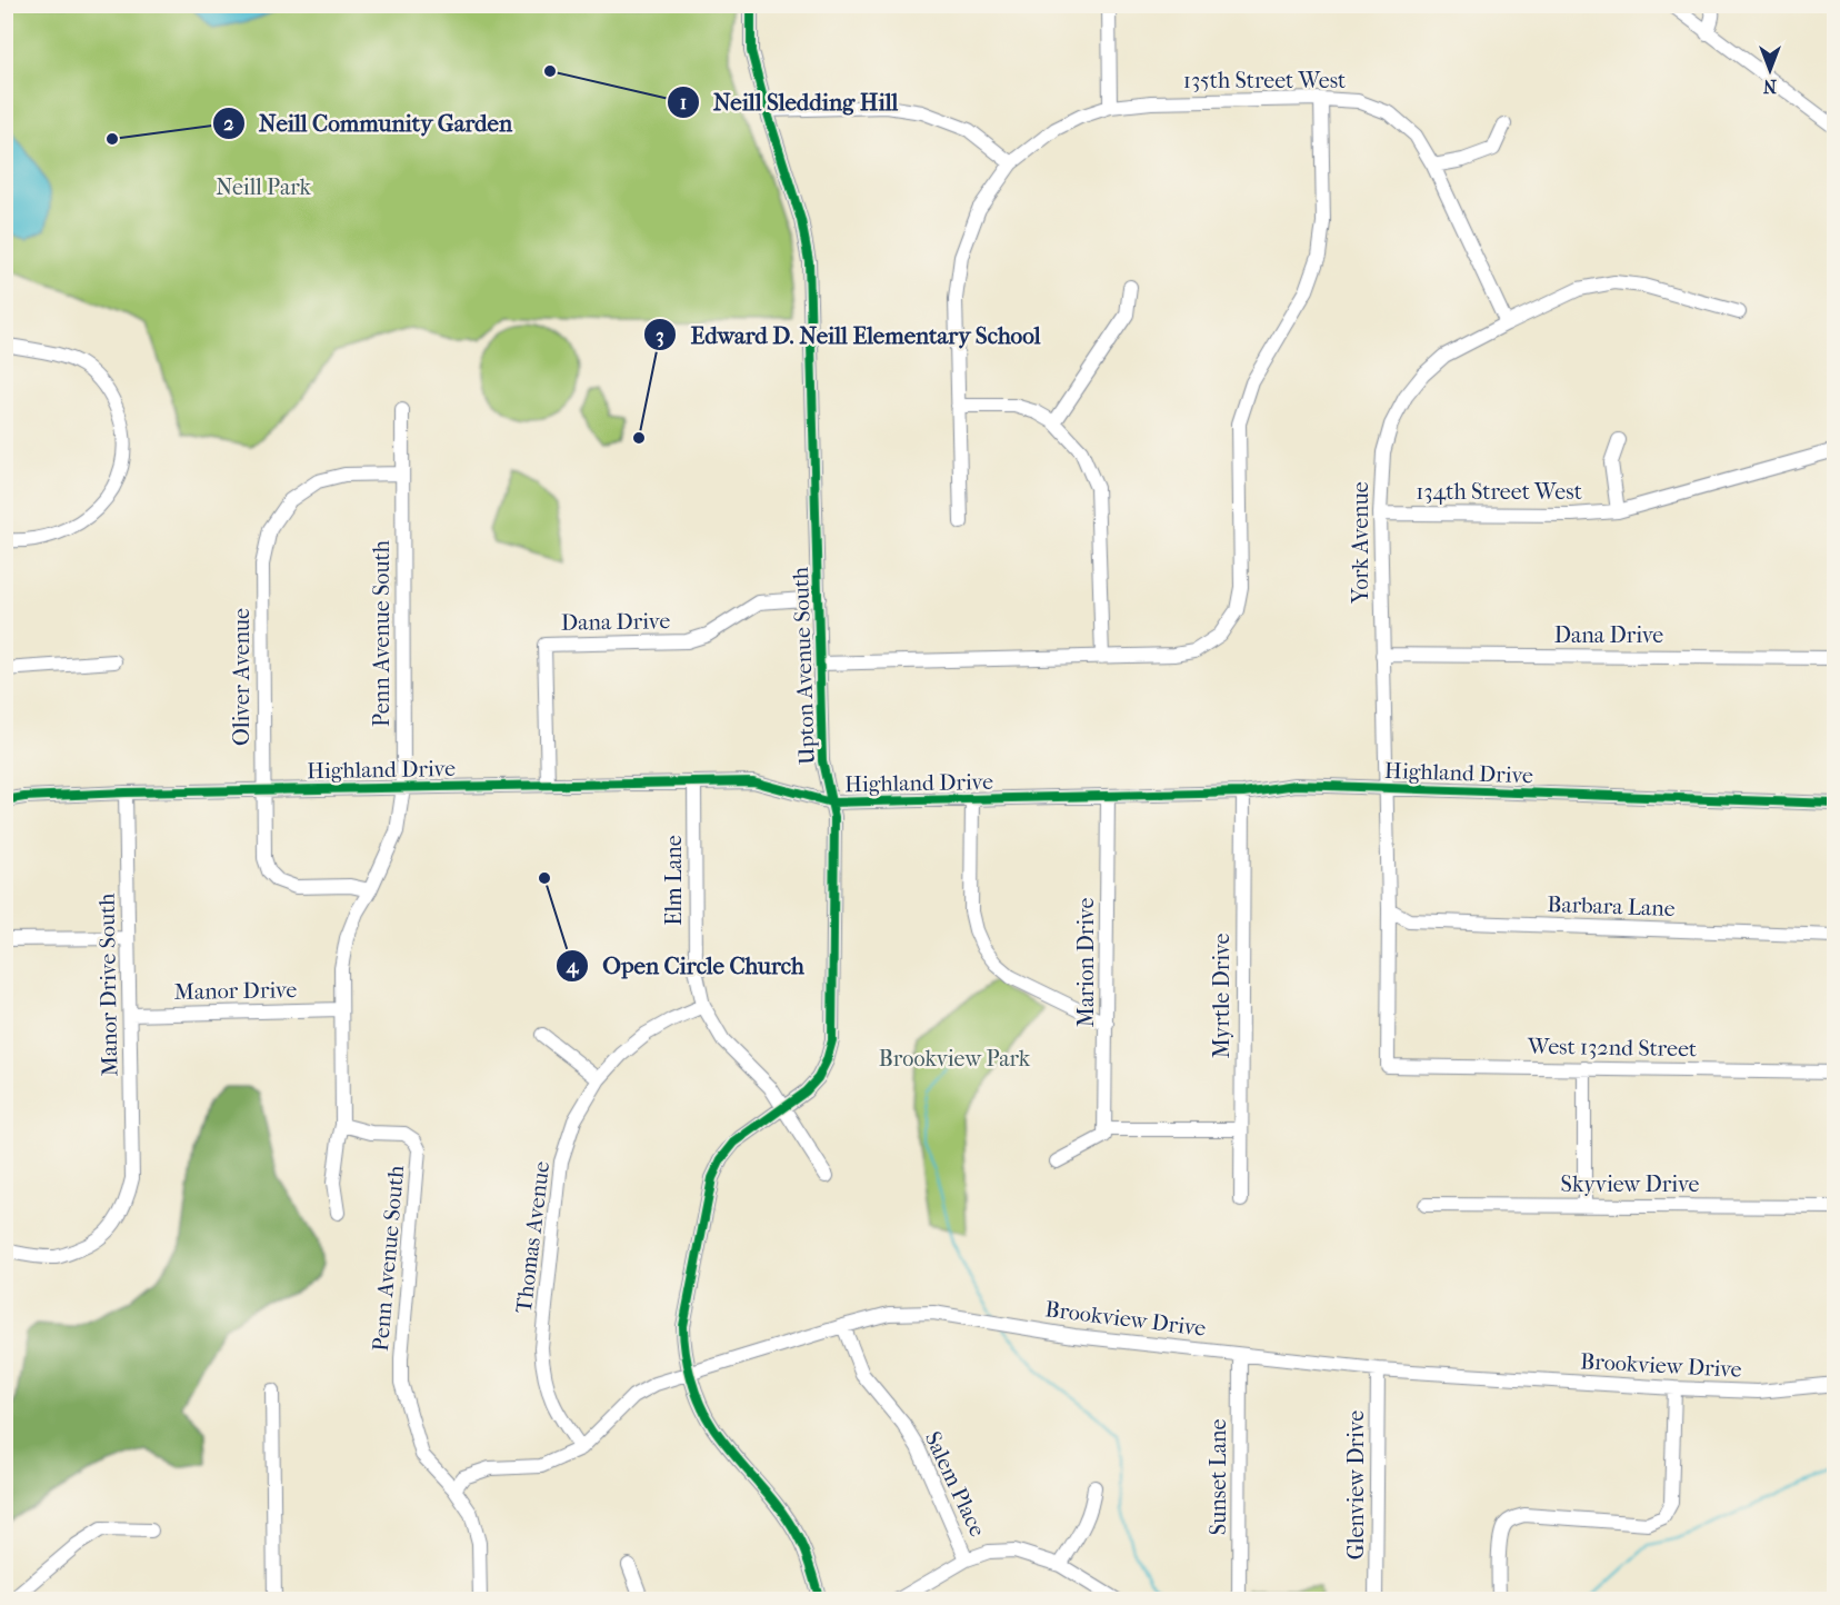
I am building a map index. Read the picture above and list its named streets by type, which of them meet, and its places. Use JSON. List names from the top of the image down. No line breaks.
{"streets":{"street":["135th Street West","134th Street West","York Avenue","Dana Drive","Penn Avenue South","Upton Avenue South","Oliver Avenue","Highland Drive","Elm Lane","Barbara Lane","Marion Drive","Manor Drive South","Manor Drive","Myrtle Drive","West 132nd Street","Skyview Drive","Thomas Avenue","Brookview Drive","Sunset Lane","Salem Place","Glenview Drive"]},"crossings":[["135th Street West","York Avenue"],["134th Street West","York Avenue"],["York Avenue","Dana Drive"],["York Avenue","Highland Drive"],["York Avenue","Barbara Lane"],["York Avenue","West 132nd Street"],["Dana Drive","Upton Avenue South"],["Dana Drive","Highland Drive"],["Penn Avenue South","Oliver Avenue"],["Penn Avenue South","Highland Drive"],["Penn Avenue South","Manor Drive"],["Penn Avenue South","Brookview Drive"],["Upton Avenue South","Highland Drive"],["Upton Avenue South","Elm Lane"],["Upton Avenue South","Brookview Drive"],["Oliver Avenue","Highland Drive"],["Highland Drive","Elm Lane"],["Highland Drive","Marion Drive"],["Highland Drive","Manor Drive South"],["Highland Drive","Myrtle Drive"],["Elm Lane","Thomas Avenue"],["Manor Drive South","Manor Drive"],["Thomas Avenue","Brookview Drive"],["Brookview Drive","Sunset Lane"],["Brookview Drive","Salem Place"],["Brookview Drive","Glenview Drive"]],"parks":["Neill Park","Brookview Park"],"places":["Neill Sledding Hill","Neill Community Garden","Edward D. Neill Elementary School","Open Circle Church"],"north":"bottom"}
